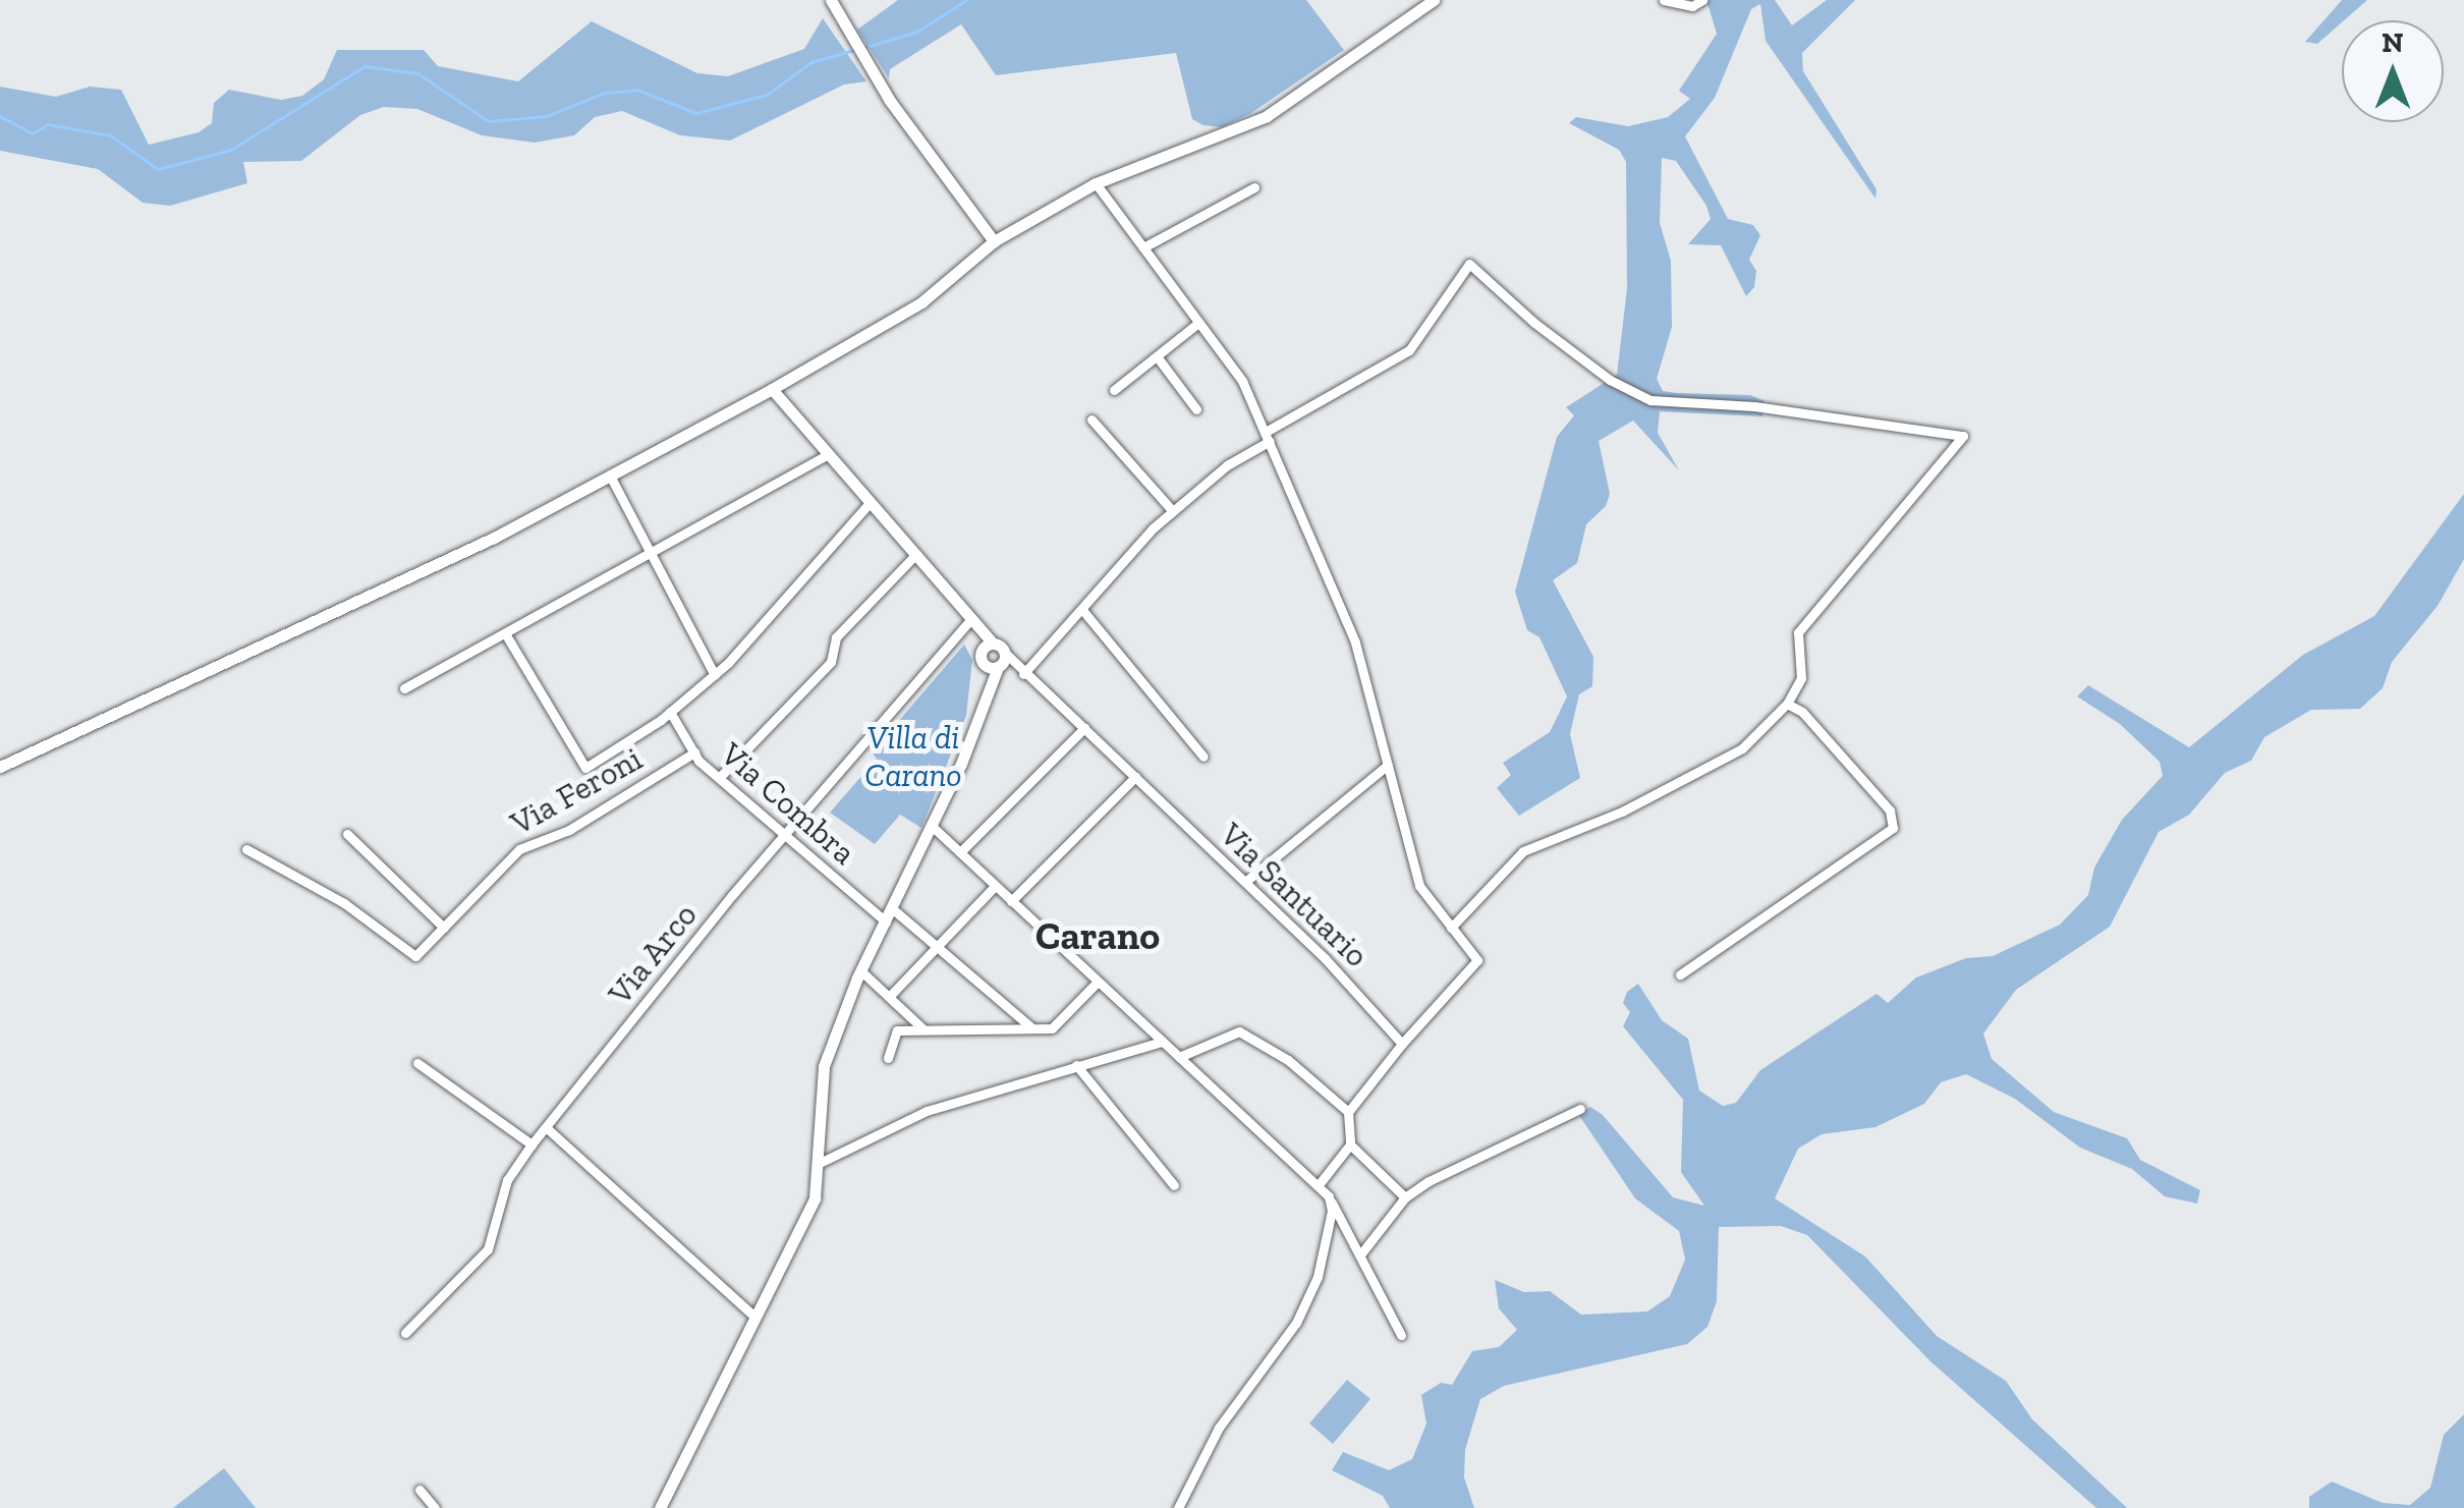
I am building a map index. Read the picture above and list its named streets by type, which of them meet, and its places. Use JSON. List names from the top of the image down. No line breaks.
{"streets":{"street":["Via Feroni","Via Combra","Via Santuario","Via Arco"]},"crossings":[["Via Feroni","Via Combra"],["Via Combra","Via Arco"]],"districts":["Carano"],"parks":["Villa di Carano"],"north":"top"}
